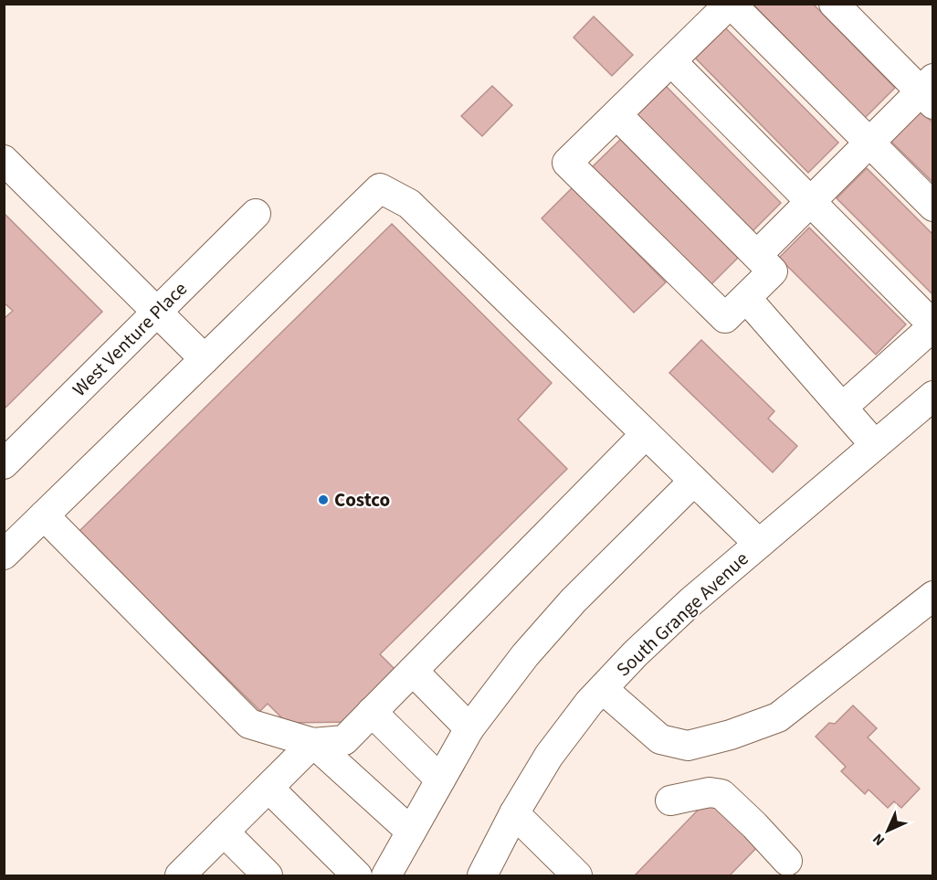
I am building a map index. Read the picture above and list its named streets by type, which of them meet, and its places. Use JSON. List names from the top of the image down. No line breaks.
{"streets":{"street":["West Venture Place","South Grange Avenue"]},"places":["Costco"],"north":"bottom left"}
